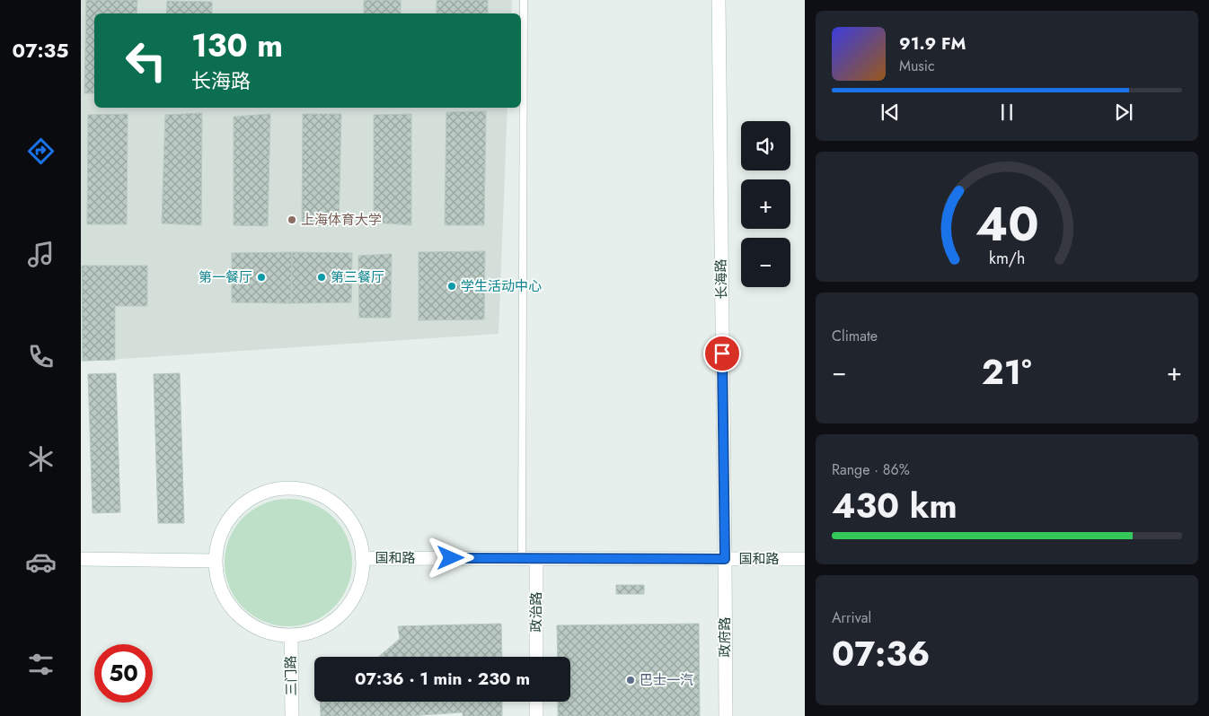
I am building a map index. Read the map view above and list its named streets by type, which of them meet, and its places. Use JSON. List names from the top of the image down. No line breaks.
{"streets":{"main road":["长海路","国和路","政治路","政府路","三门路"]},"crossings":[["长海路","国和路"],["长海路","政府路"],["国和路","政治路"],["国和路","政府路"],["国和路","三门路"]],"places":["上海体育大学","第一餐厅","第三餐厅","学生活动中心","巴士一汽"],"page":{"tabs":"07:35","turn":["130 m","长海路"],"song":["91.9 FM","Music"],"map_buttons":["+","−"],"tile":["Climate",["Range · 86%","430 km"],["Arrival","07:36"]],"heat":["−","21°","+"],"limit":"50","trip":"07:36 · 1 min · 230 m","gauge":["40","km/h"]}}
